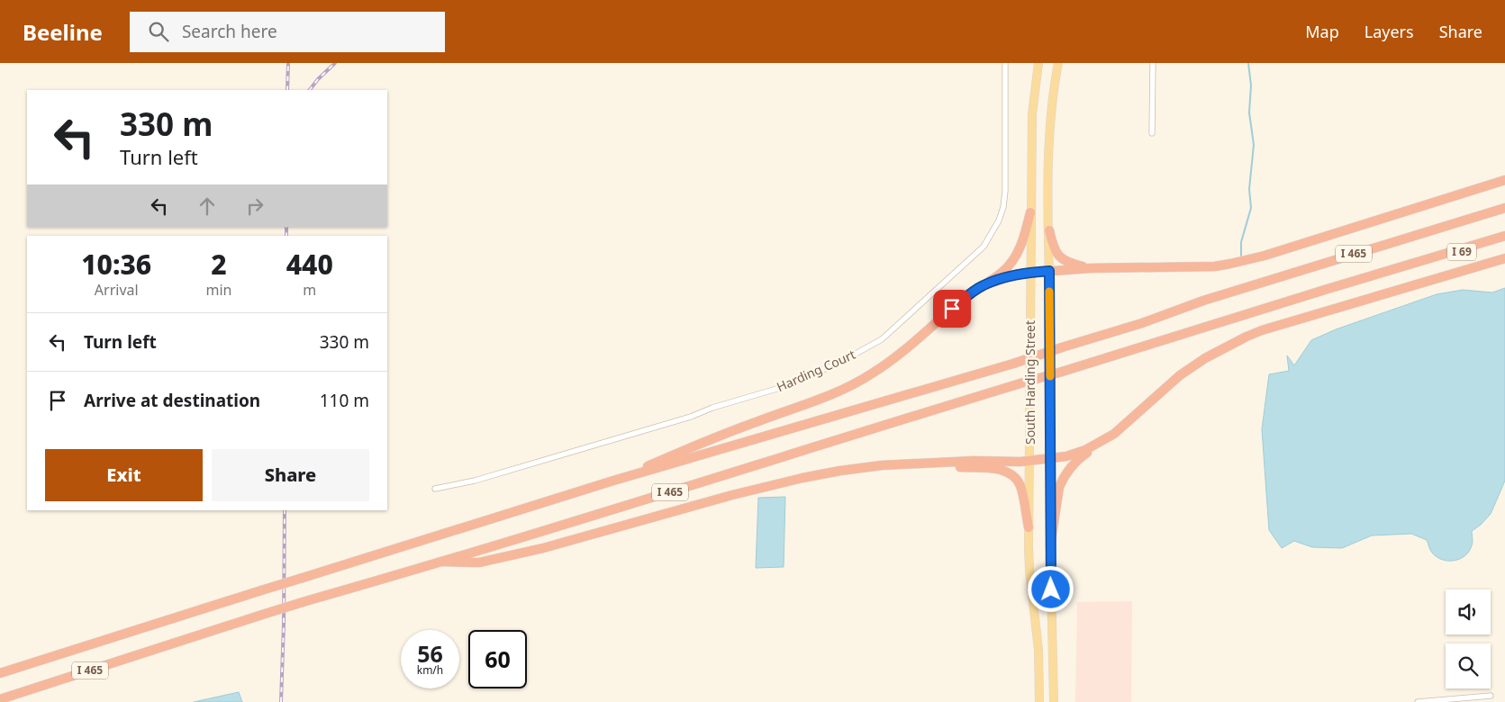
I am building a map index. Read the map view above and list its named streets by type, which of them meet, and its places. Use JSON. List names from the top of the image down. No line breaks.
{"streets":{"highway":["I 69","I 465"],"main road":["South Harding Street"],"street":["Harding Court"]},"crossings":[["I 69","I 465"]],"page":{"header":"Beeline","search":"Search here","nav":["Map","Layers","Share"],"turn":["330 m","Turn left"],"eta":["10:36","Arrival","2","min","440","m"],"list":[{"name":"Turn left","value":"330 m"},{"name":"Arrive at destination","value":"110 m"}],"buttons":["Exit","Share"],"speed":"56 km/h","limit":"60"}}
